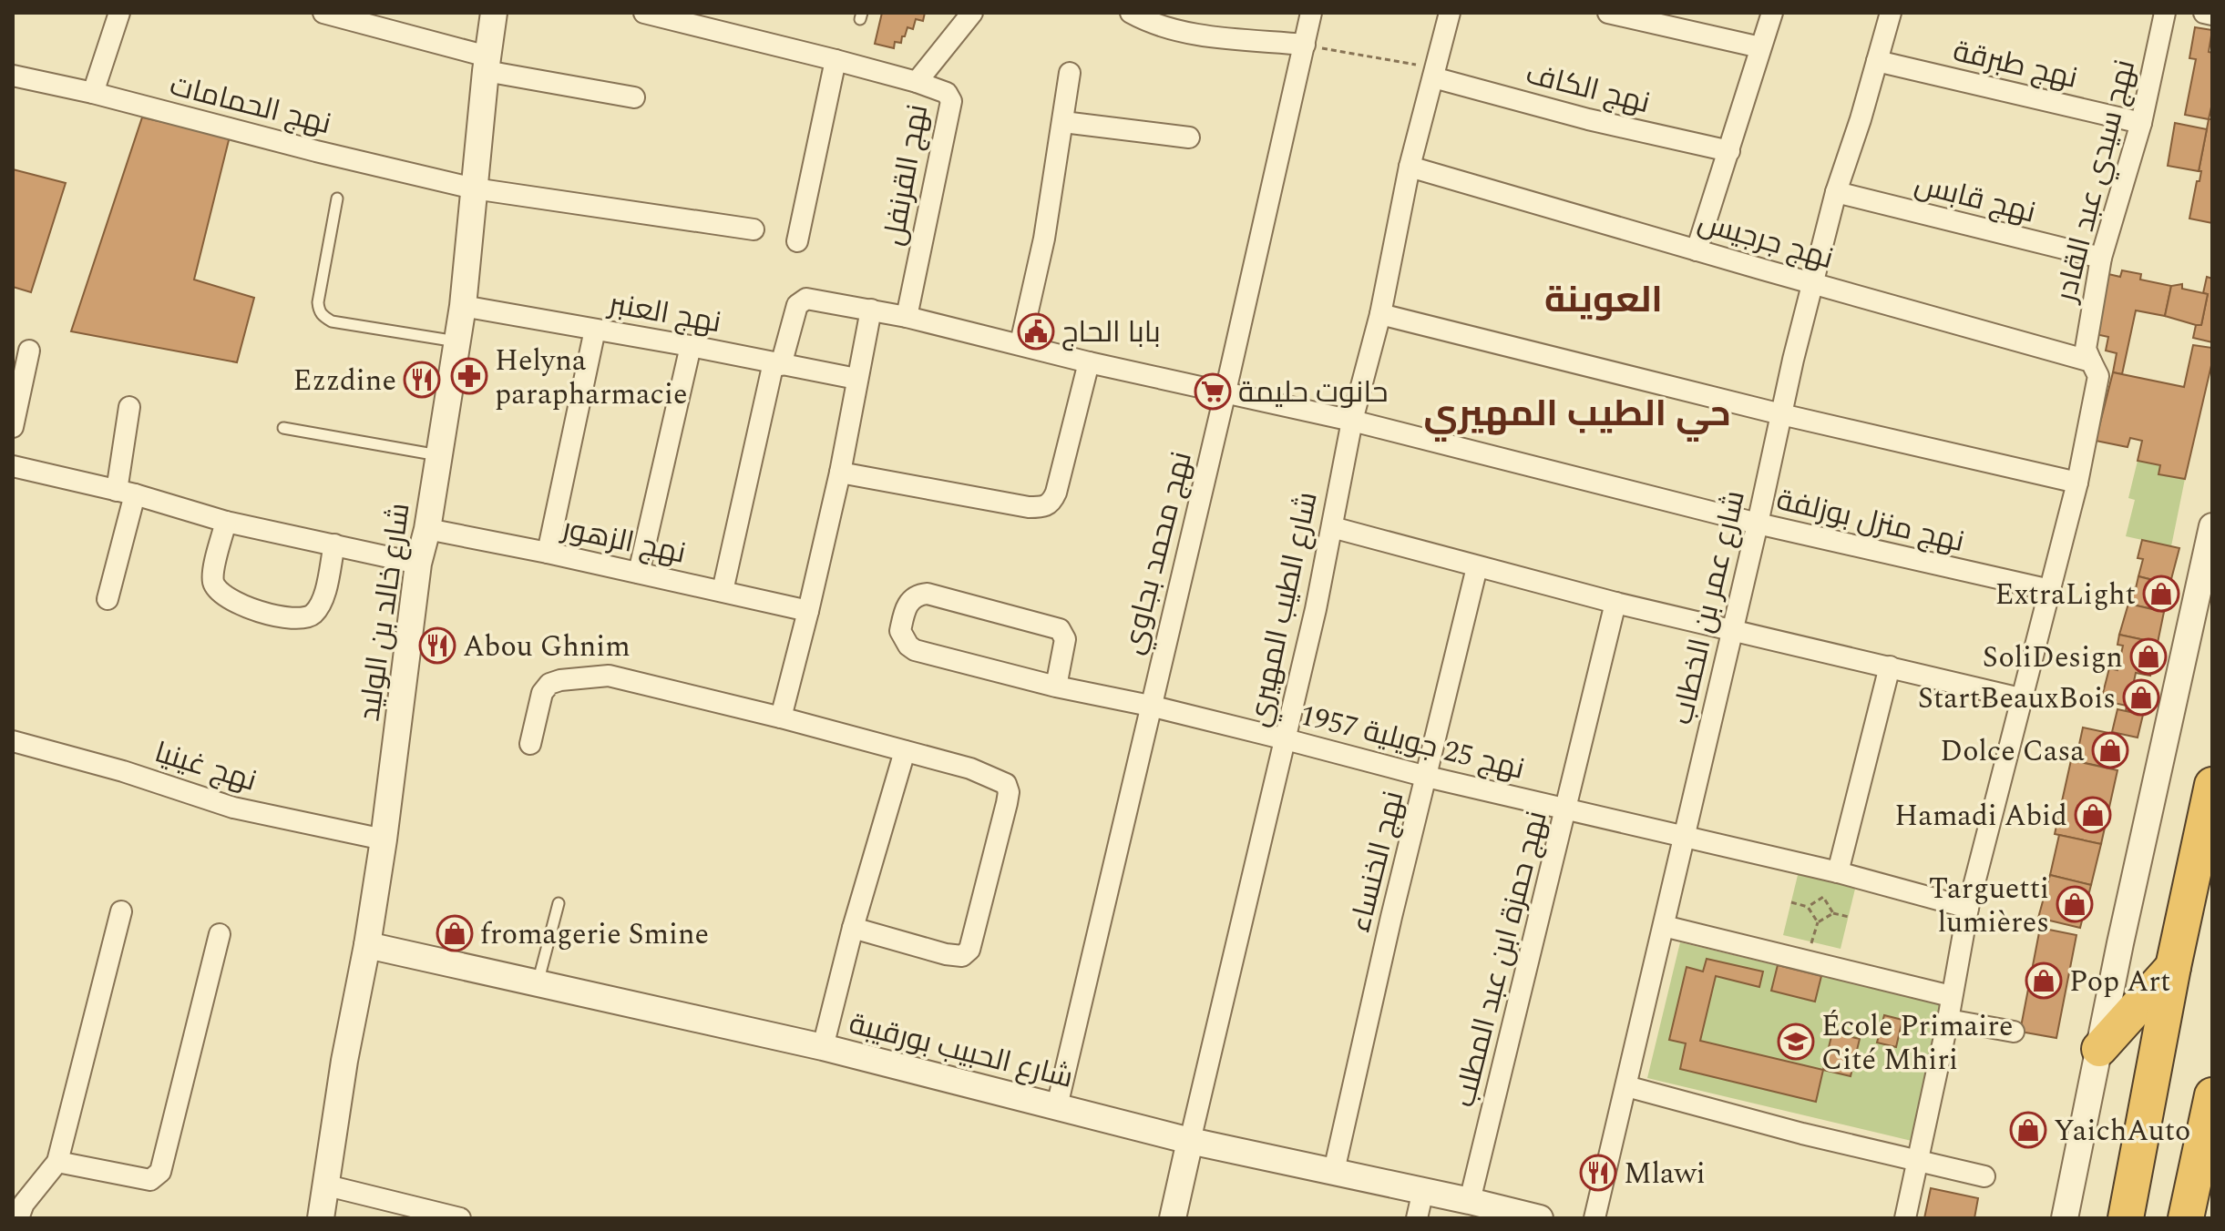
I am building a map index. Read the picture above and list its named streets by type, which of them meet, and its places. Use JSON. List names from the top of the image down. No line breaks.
{"streets":{"street":["نهج طبرقة","نهج الكاف","نهج الحمامات","نهج القرنفل","نهج سيدي عبد القادر","نهج قابس","نهج جرجيس","نهج العنبر","نهج منزل بوزلفة","نهج الزهور","نهج محمد بجاوي","شارع عمر بن الخطاب","شارع الطيب المهيري","شارع خالد بن الوليد","نهج 25 جويلية 1957","نهج غينيا","نهج الخنساء","نهج حمزة ابن عبد المطلب","شارع الحبيب بورقيبة"]},"crossings":[["نهج طبرقة","نهج سيدي عبد القادر"],["نهج طبرقة","شارع عمر بن الخطاب"],["نهج الكاف","شارع الطيب المهيري"],["نهج الحمامات","شارع خالد بن الوليد"],["نهج القرنفل","نهج منزل بوزلفة"],["نهج سيدي عبد القادر","نهج قابس"],["نهج سيدي عبد القادر","نهج جرجيس"],["نهج سيدي عبد القادر","نهج منزل بوزلفة"],["نهج سيدي عبد القادر","نهج 25 جويلية 1957"],["نهج قابس","شارع عمر بن الخطاب"],["نهج جرجيس","شارع عمر بن الخطاب"],["نهج جرجيس","شارع الطيب المهيري"],["نهج العنبر","نهج منزل بوزلفة"],["نهج العنبر","شارع خالد بن الوليد"],["نهج منزل بوزلفة","نهج محمد بجاوي"],["نهج منزل بوزلفة","شارع عمر بن الخطاب"],["نهج منزل بوزلفة","شارع الطيب المهيري"],["نهج الزهور","شارع خالد بن الوليد"],["نهج محمد بجاوي","نهج 25 جويلية 1957"],["نهج محمد بجاوي","شارع الحبيب بورقيبة"],["شارع عمر بن الخطاب","نهج 25 جويلية 1957"],["شارع الطيب المهيري","نهج 25 جويلية 1957"],["شارع الطيب المهيري","شارع الحبيب بورقيبة"],["شارع خالد بن الوليد","نهج غينيا"],["شارع خالد بن الوليد","شارع الحبيب بورقيبة"],["نهج 25 جويلية 1957","نهج الخنساء"],["نهج 25 جويلية 1957","نهج حمزة ابن عبد المطلب"],["نهج الخنساء","شارع الحبيب بورقيبة"],["نهج حمزة ابن عبد المطلب","شارع الحبيب بورقيبة"]],"districts":["العوينة","حي الطيب المهيري"],"places":{"public building":["بابا الحاج"],"pharmacy":["Helyna parapharmacie"],"restaurant":["Ezzdine","Abou Ghnim","Mlawi"],"supermarket":["حانوت حليمة"],"shop":["ExtraLight","SoliDesign","StartBeauxBois","Dolce Casa","Hamadi Abid","Targuetti lumières","fromagerie Smine","Pop Art","YaichAuto"],"school or university":["École Primaire Cité Mhiri"]}}
